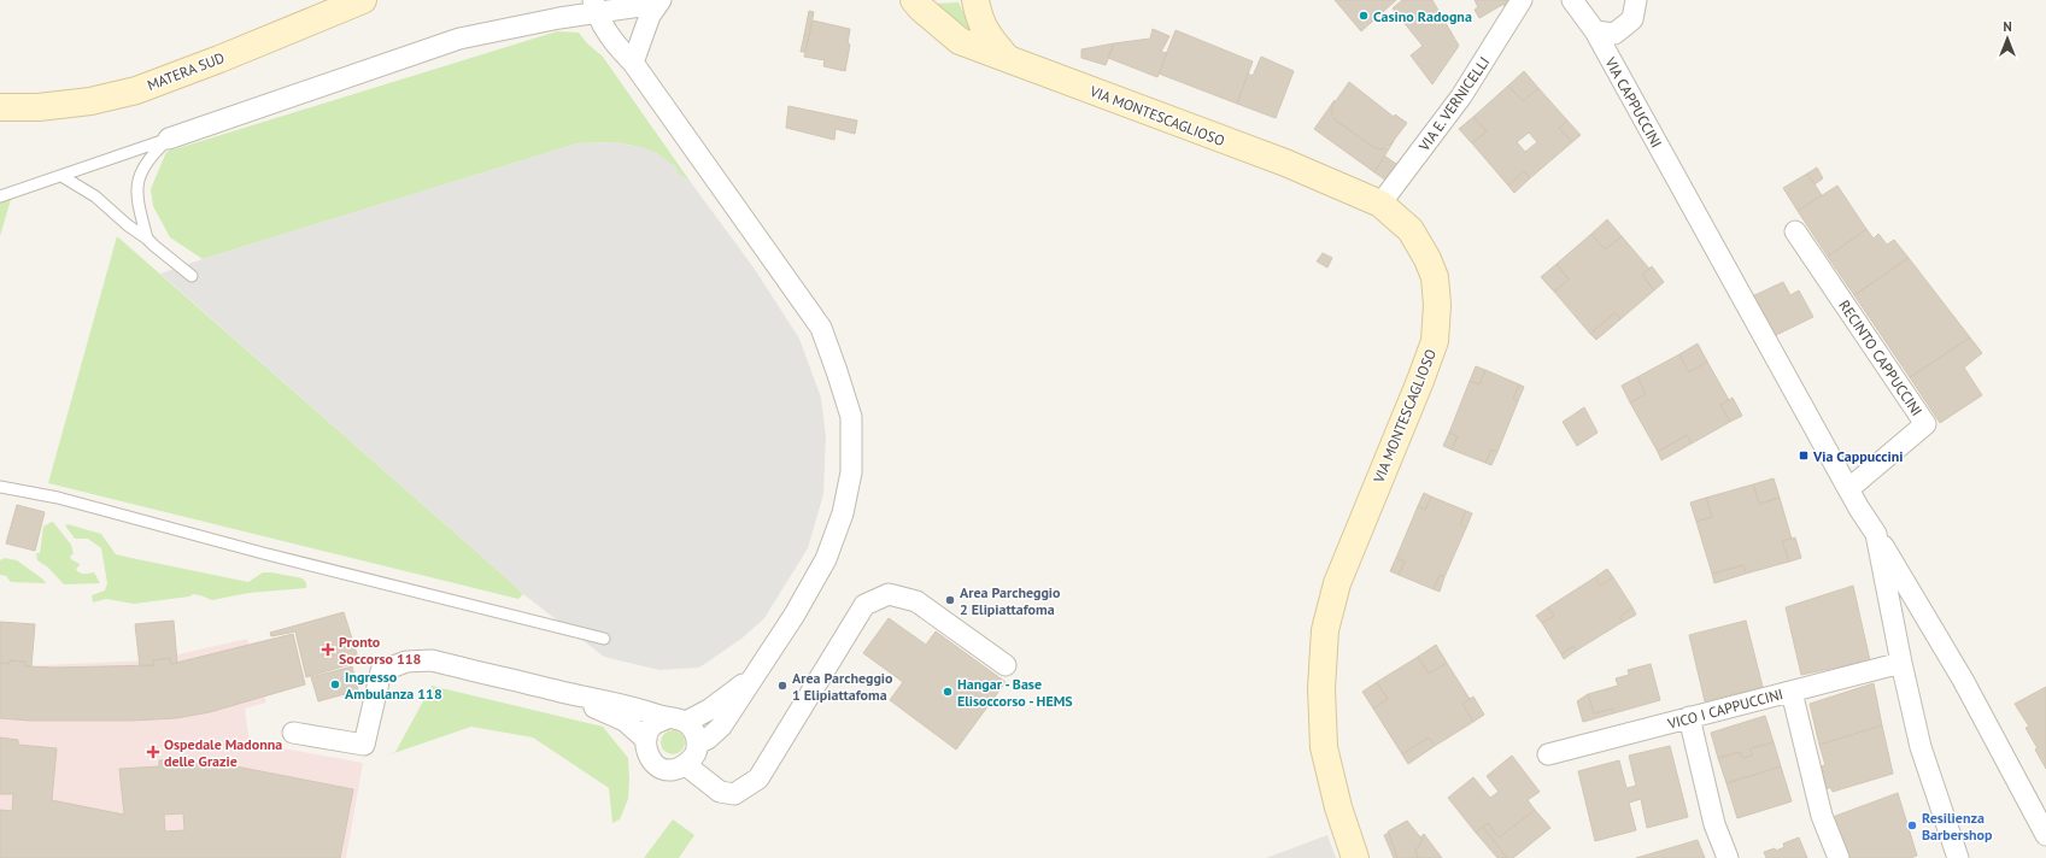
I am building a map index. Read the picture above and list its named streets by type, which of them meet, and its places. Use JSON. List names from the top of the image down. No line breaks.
{"streets":{"main road":["MATERA SUD","VIA MONTESCAGLIOSO"],"street":["VIA CAPPUCCINI","VIA E. VERNICELLI","RECINTO CAPPUCCINI","VICO I CAPPUCCINI"]},"crossings":[["VIA CAPPUCCINI","RECINTO CAPPUCCINI"],["VIA CAPPUCCINI","VICO I CAPPUCCINI"],["VIA E. VERNICELLI","VIA MONTESCAGLIOSO"]],"places":{"other":["Casino Radogna","Area Parcheggio 2 Elipiattafoma","Ingresso Ambulanza 118","Area Parcheggio 1 Elipiattafoma","Hangar - Base Elisoccorso - HEMS","Resilienza Barbershop"],"transit":["Via Cappuccini"],"health":["Pronto Soccorso 118","Ospedale Madonna delle Grazie"]},"north":"top"}
